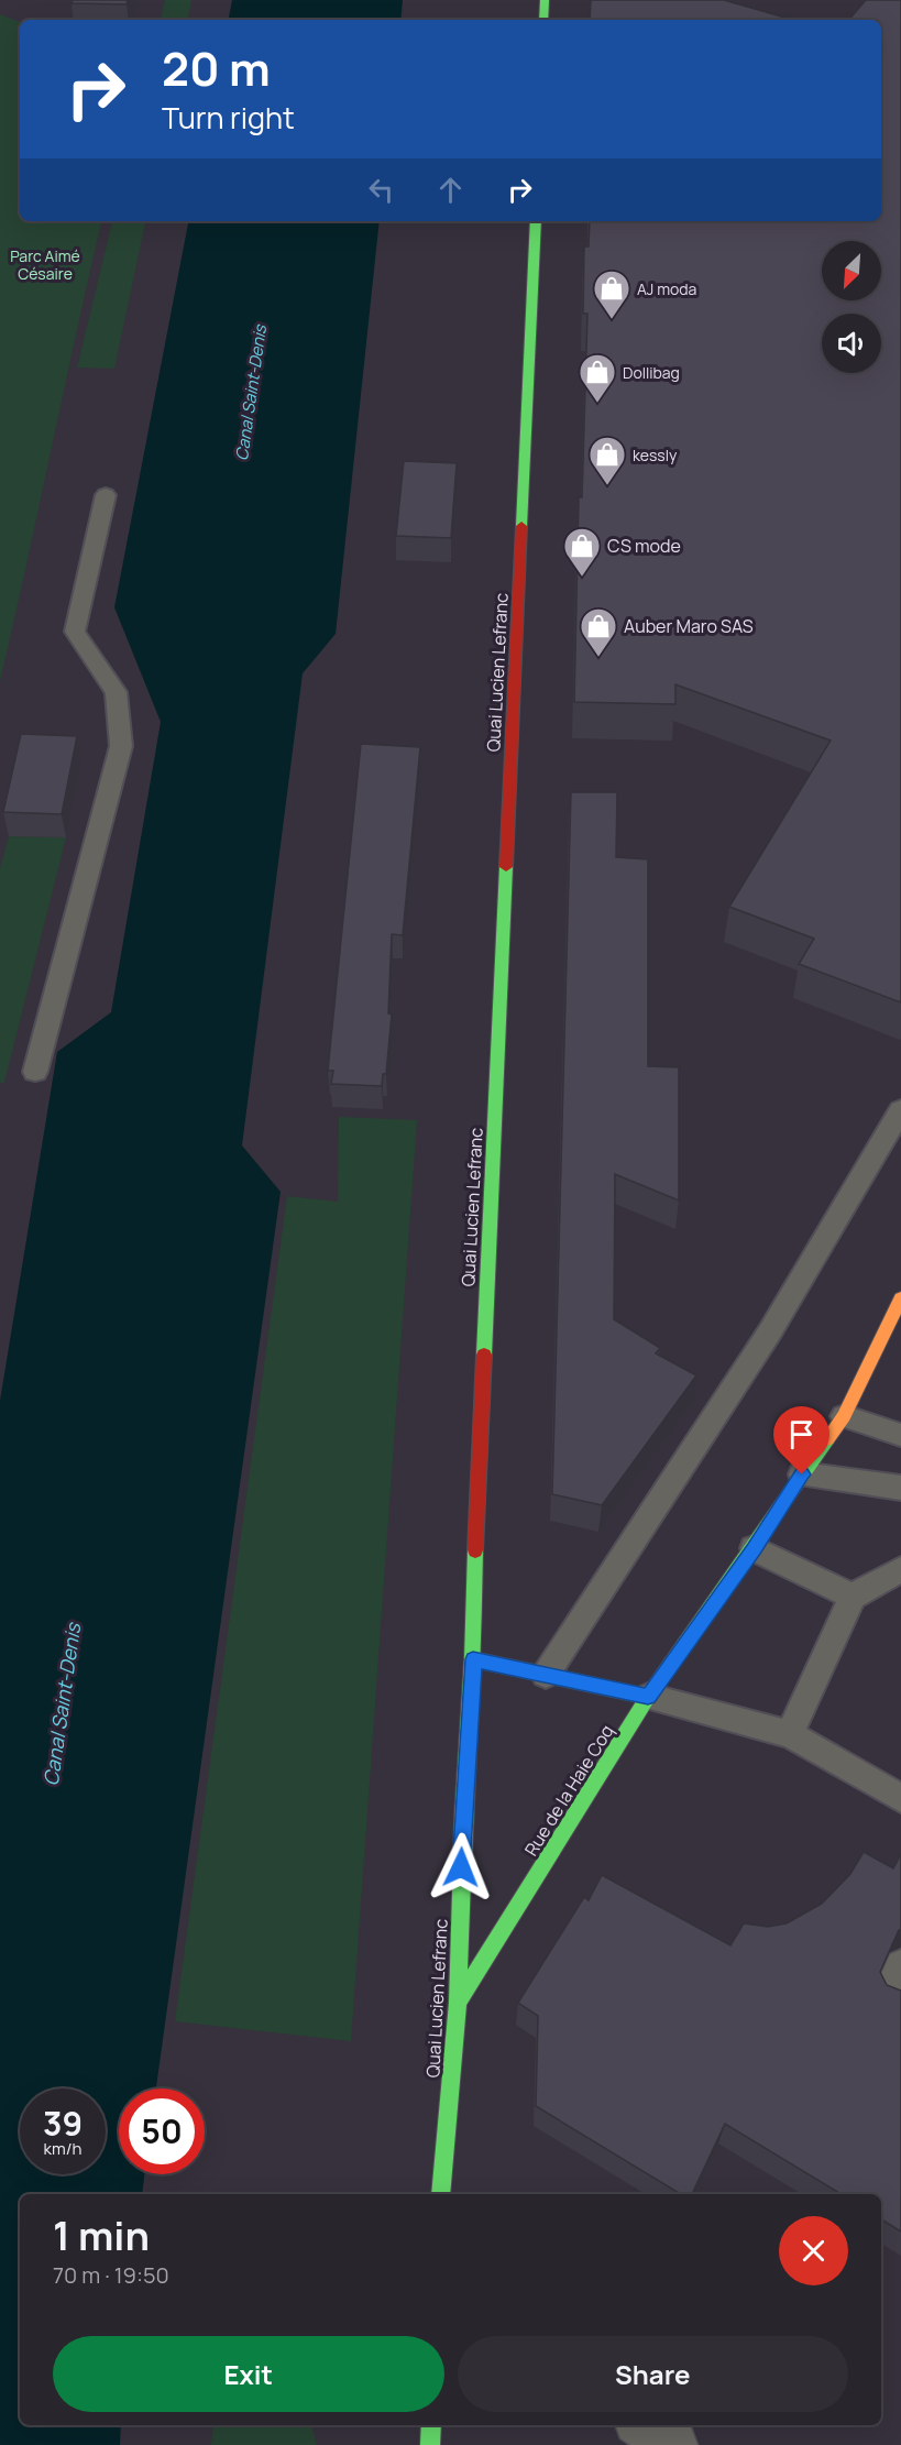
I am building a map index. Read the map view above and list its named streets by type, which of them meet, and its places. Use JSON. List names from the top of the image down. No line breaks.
{"streets":{"main road":["Quai Lucien Lefranc","Rue de la Haie Coq"]},"crossings":[["Quai Lucien Lefranc","Rue de la Haie Coq"]],"water":["Canal Saint-Denis"],"parks":["Parc Aimé Césaire"],"places":{"shop":["AJ moda","Dollibag","kessly","CS mode","Auber Maro SAS"]},"north":"bottom left","page":{"turn":["20 m","Turn right"],"speed":"39 km/h","limit":"50","heading":["1 min","70 m · 19:50"],"buttons":["Exit","Share"]}}
